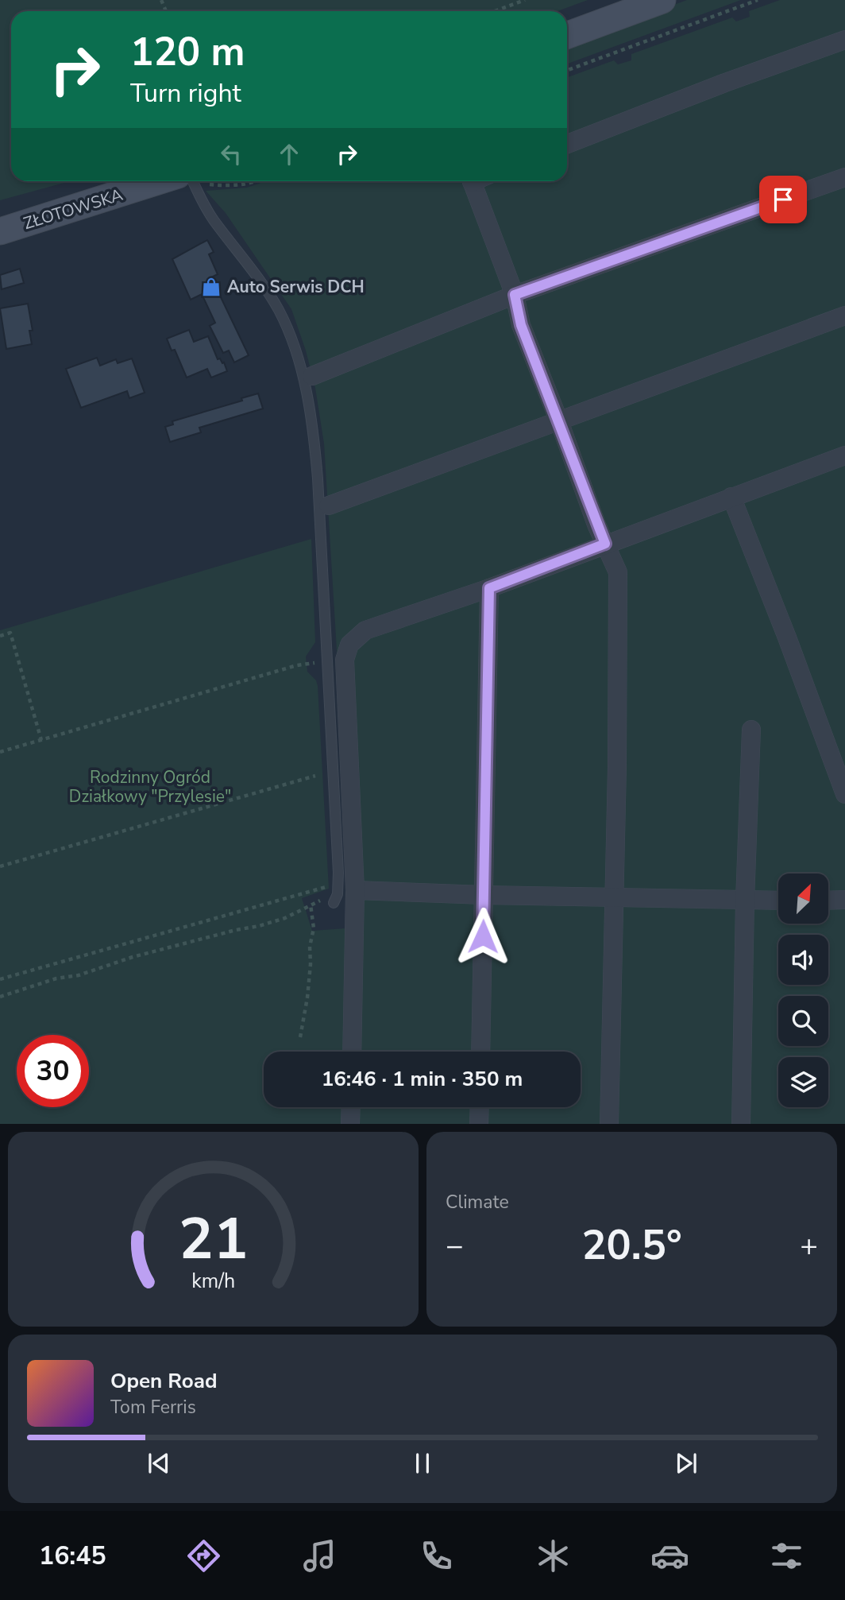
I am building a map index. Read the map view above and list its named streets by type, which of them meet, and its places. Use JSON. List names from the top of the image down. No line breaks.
{"streets":{"street":["ZŁOTOWSKA"]},"parks":["Rodzinny Ogród Działkowy \"Przylesie\""],"places":{"shop":["Auto Serwis DCH"]},"north":"top right","page":{"turn":["120 m","Turn right"],"limit":"30","trip":"16:46 · 1 min · 350 m","tile":"Climate","heat":["−","20.5°","+"],"song":["Open Road","Tom Ferris"],"tabs":"16:45","gauge":["21","km/h"]}}
